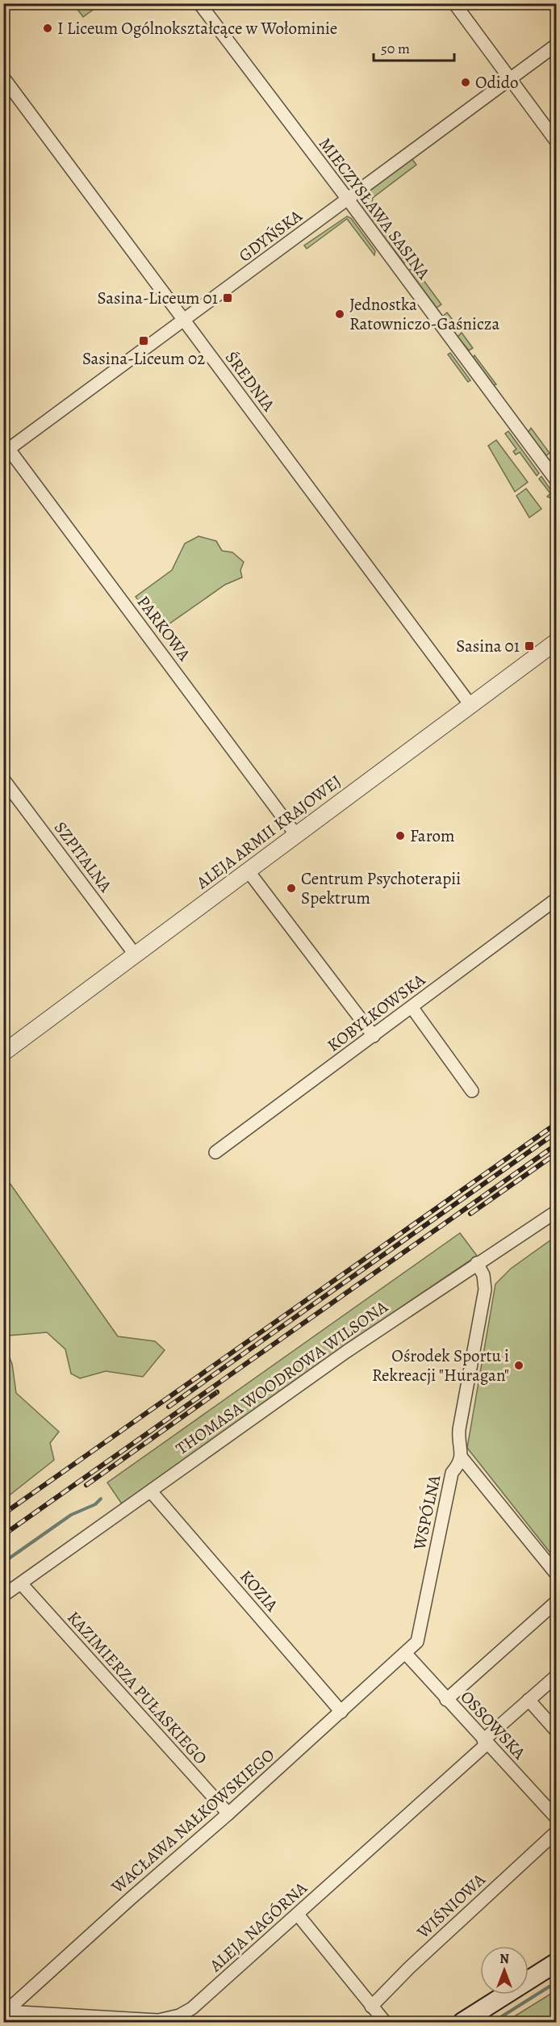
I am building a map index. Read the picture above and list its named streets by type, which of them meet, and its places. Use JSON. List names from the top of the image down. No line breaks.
{"streets":{"street":["MIECZYSŁAWA SASINA","GDYŃSKA","ŚREDNIA","PARKOWA","ALEJA ARMII KRAJOWEJ","SZPITALNA","KOBYŁKOWSKA","THOMASA WOODROWA WILSONA","WSPÓLNA","KOZIA","KAZIMIERZA PUŁASKIEGO","OSSOWSKA","WACŁAWA NAŁKOWSKIEGO","WIŚNIOWA","ALEJA NAGÓRNA"]},"crossings":[["MIECZYSŁAWA SASINA","GDYŃSKA"],["GDYŃSKA","ŚREDNIA"],["GDYŃSKA","PARKOWA"],["ŚREDNIA","ALEJA ARMII KRAJOWEJ"],["PARKOWA","ALEJA ARMII KRAJOWEJ"],["ALEJA ARMII KRAJOWEJ","SZPITALNA"],["THOMASA WOODROWA WILSONA","KOZIA"],["THOMASA WOODROWA WILSONA","KAZIMIERZA PUŁASKIEGO"],["WSPÓLNA","OSSOWSKA"],["WSPÓLNA","WACŁAWA NAŁKOWSKIEGO"],["KOZIA","WACŁAWA NAŁKOWSKIEGO"],["KAZIMIERZA PUŁASKIEGO","WACŁAWA NAŁKOWSKIEGO"],["OSSOWSKA","WACŁAWA NAŁKOWSKIEGO"],["OSSOWSKA","ALEJA NAGÓRNA"],["WACŁAWA NAŁKOWSKIEGO","ALEJA NAGÓRNA"]],"places":{"other":["I Liceum Ogólnokształcące w Wołominie","Odido","Jednostka Ratowniczo-Gaśnicza","Farom","Centrum Psychoterapii Spektrum","Ośrodek Sportu i Rekreacji \"Huragan\""],"transit":["Sasina-Liceum 01","Sasina-Liceum 02","Sasina 01"]},"scale_bar":"50 m","north":"top"}
